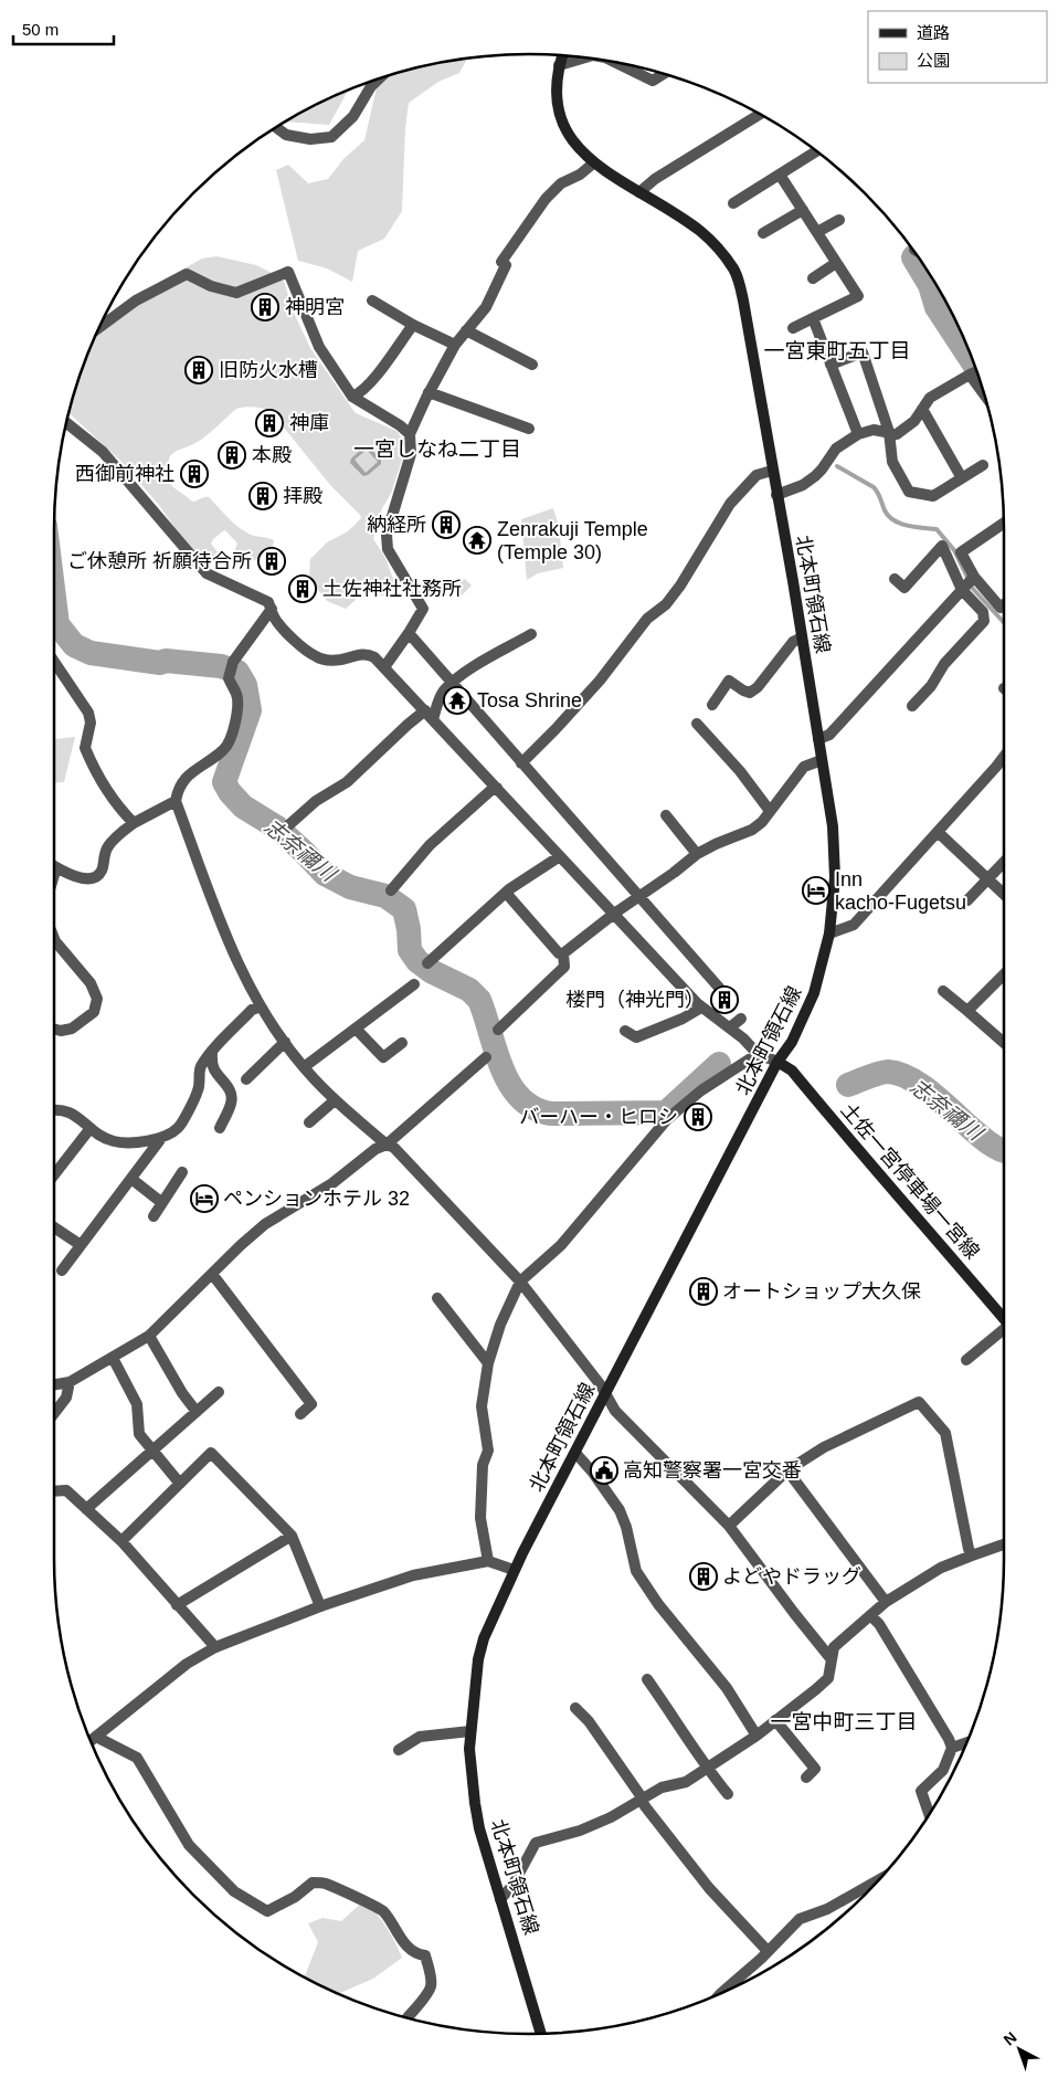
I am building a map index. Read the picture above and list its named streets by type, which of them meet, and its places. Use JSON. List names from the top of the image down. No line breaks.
{"streets":{"main road":["北本町領石線","土佐一宮停車場一宮線"]},"crossings":[["北本町領石線","土佐一宮停車場一宮線"]],"districts":["一宮東町五丁目","一宮しなね二丁目","一宮中町三丁目"],"water":["志奈禰川"],"places":{"building":["神明宮","旧防火水槽","神庫","本殿","西御前神社","拝殿","納経所","ご休憩所 祈願待合所","土佐神社社務所","楼門（神光門）","バーハー・ヒロシ","オートショップ大久保","よどやドラッグ"],"temple":["Zenrakuji Temple (Temple 30)","Tosa Shrine"],"hotel":["Inn kacho-Fugetsu","ペンションホテル 32"],"public building":["高知警察署一宮交番"]},"legend":["道路","公園"],"scale_bar":"50 m","north":"top left"}
